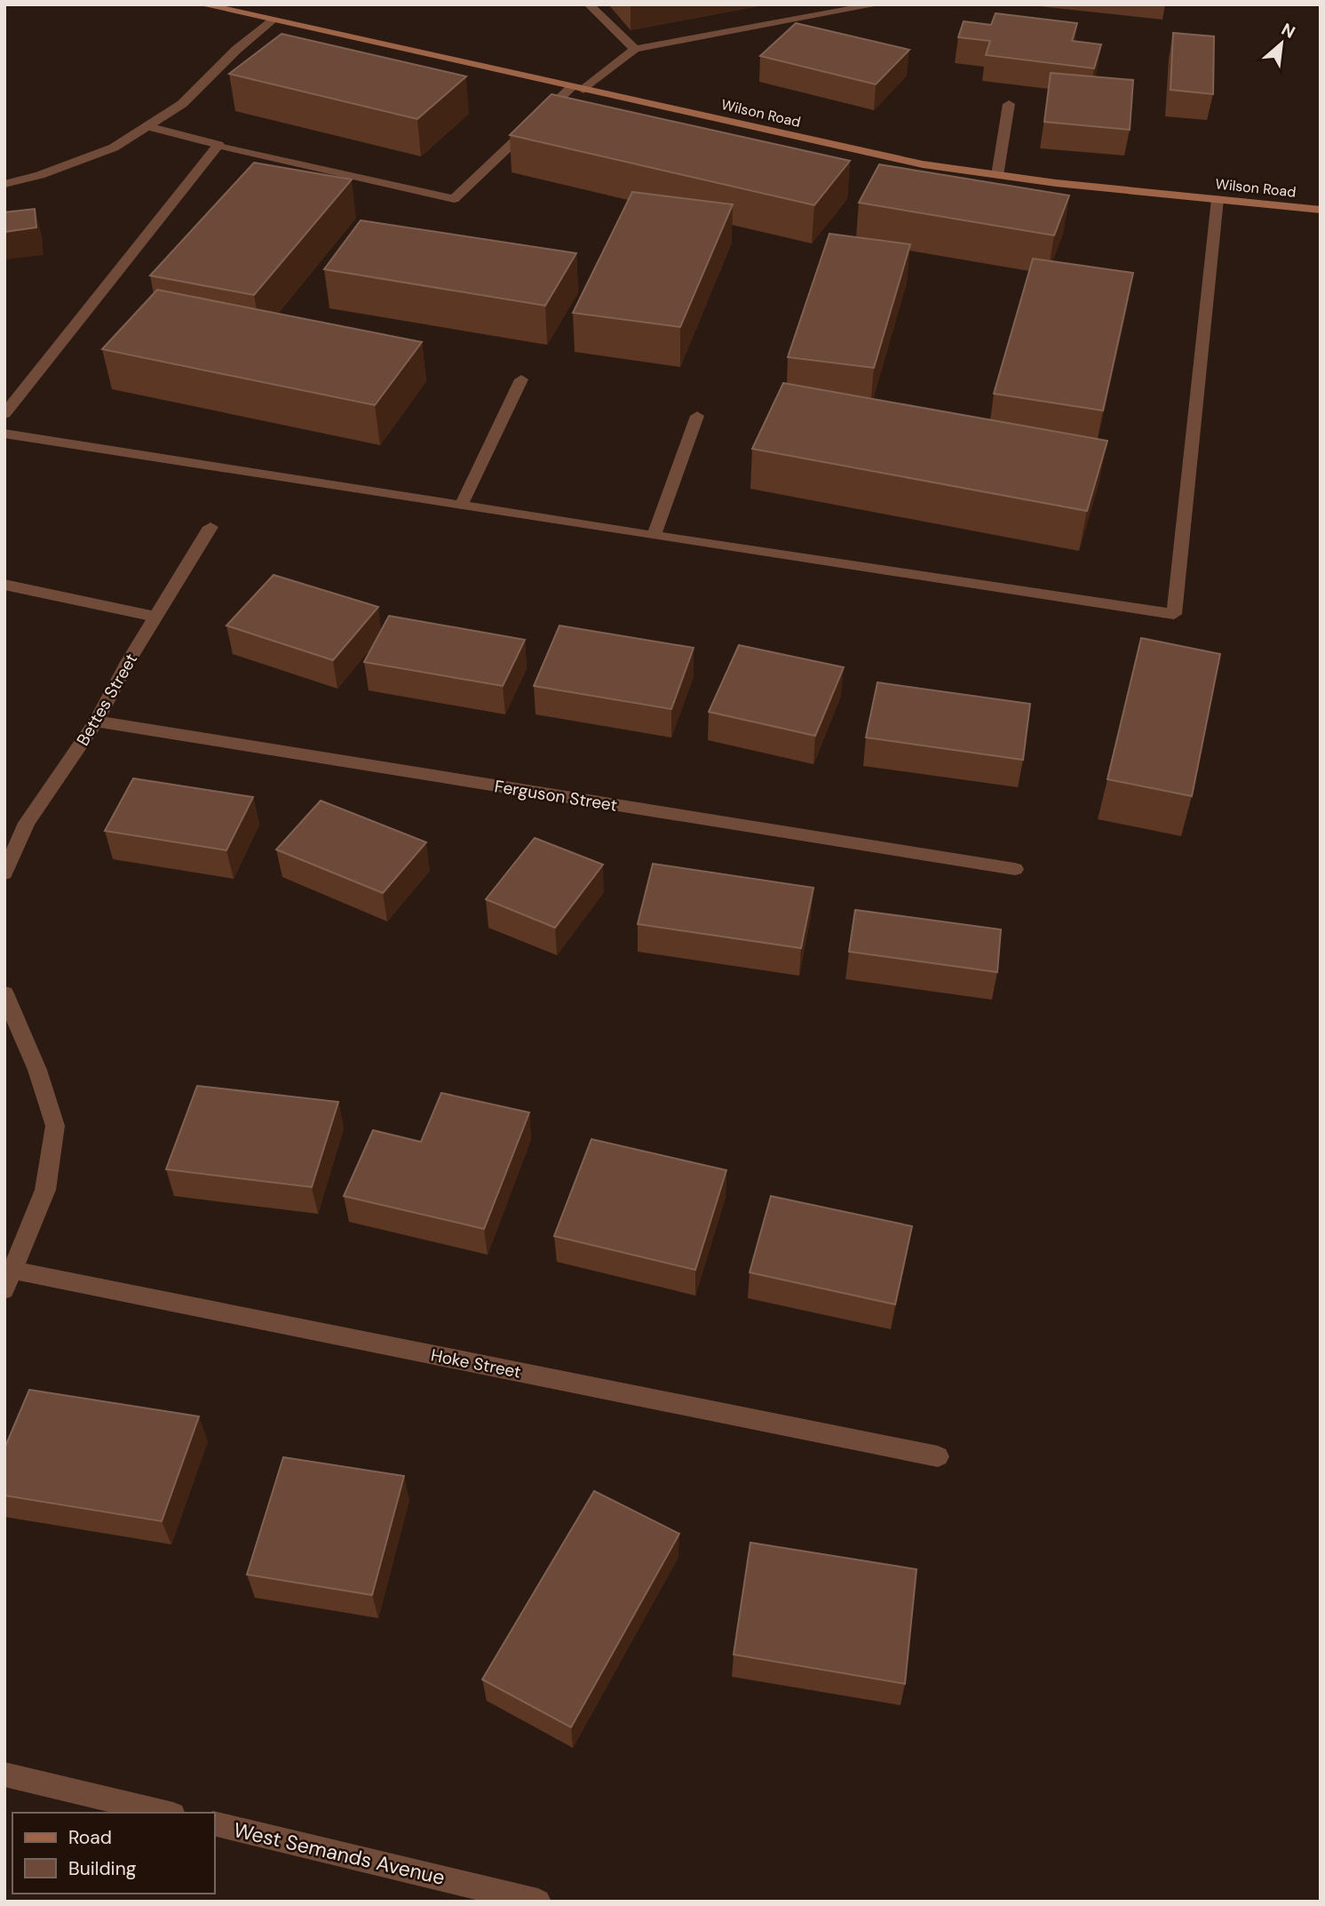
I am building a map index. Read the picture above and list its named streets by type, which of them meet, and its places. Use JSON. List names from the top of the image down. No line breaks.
{"streets":{"street":["Wilson Road","Bettes Street","Ferguson Street","Hoke Street","West Semands Avenue"]},"crossings":[["Bettes Street","Ferguson Street"]],"legend":["Road","Building"],"north":"top right"}
